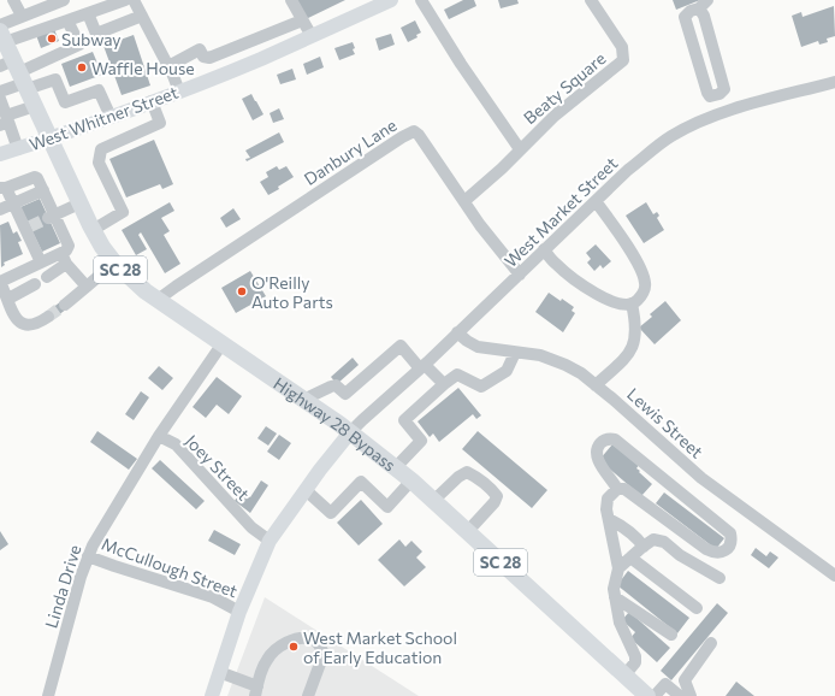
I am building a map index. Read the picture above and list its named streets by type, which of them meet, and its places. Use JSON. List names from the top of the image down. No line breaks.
{"streets":{"highway":["SC 28","Highway 28 Bypass"],"main road":["West Whitner Street"],"street":["Beaty Square","Danbury Lane","West Market Street","Lewis Street","Joey Street","McCullough Street","Linda Drive"]},"crossings":[["Beaty Square","Danbury Lane"],["West Whitner Street","SC 28"],["West Whitner Street","Highway 28 Bypass"],["Danbury Lane","West Market Street"],["Danbury Lane","Highway 28 Bypass"],["West Market Street","Lewis Street"],["West Market Street","Highway 28 Bypass"],["SC 28","Highway 28 Bypass"],["Highway 28 Bypass","Joey Street"],["Joey Street","Linda Drive"],["McCullough Street","Linda Drive"]],"places":["Subway","Waffle House","O'Reilly Auto Parts","West Market School of Early Education"]}
